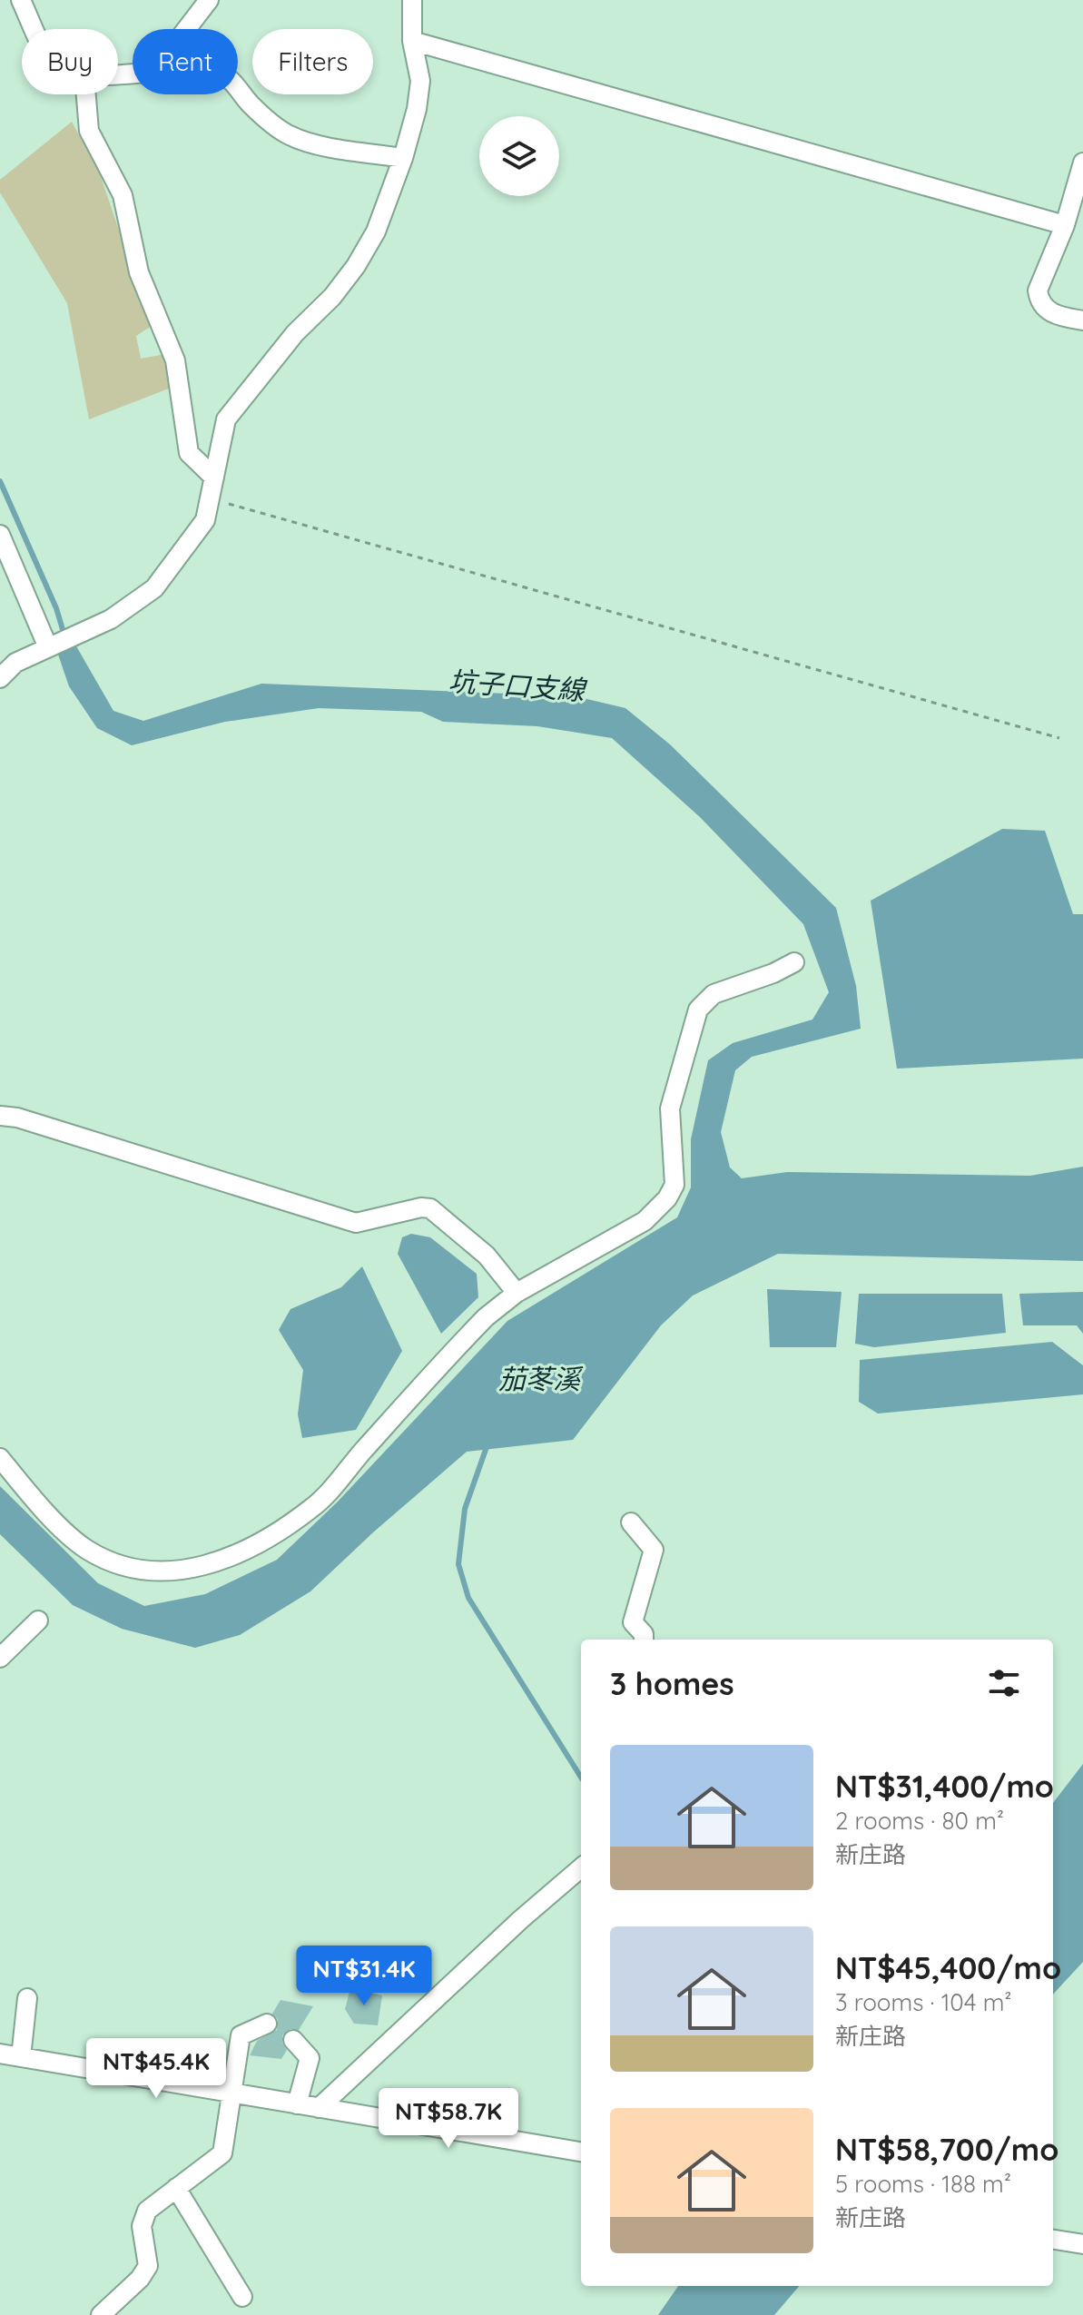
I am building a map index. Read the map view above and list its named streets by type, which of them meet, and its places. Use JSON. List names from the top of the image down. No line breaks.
{"water":["坑子口支線","茄苳溪"],"page":{"chip":["Buy","Rent","Filters"],"heading":"3 homes","list":[{"name":"NT$31,400/mo","note":"2 rooms · 80 m² · 新庄路"},{"name":"NT$45,400/mo","note":"3 rooms · 104 m² · 新庄路"},{"name":"NT$58,700/mo","note":"5 rooms · 188 m² · 新庄路"}],"price":["NT$31.4K","NT$45.4K","NT$58.7K"]}}
